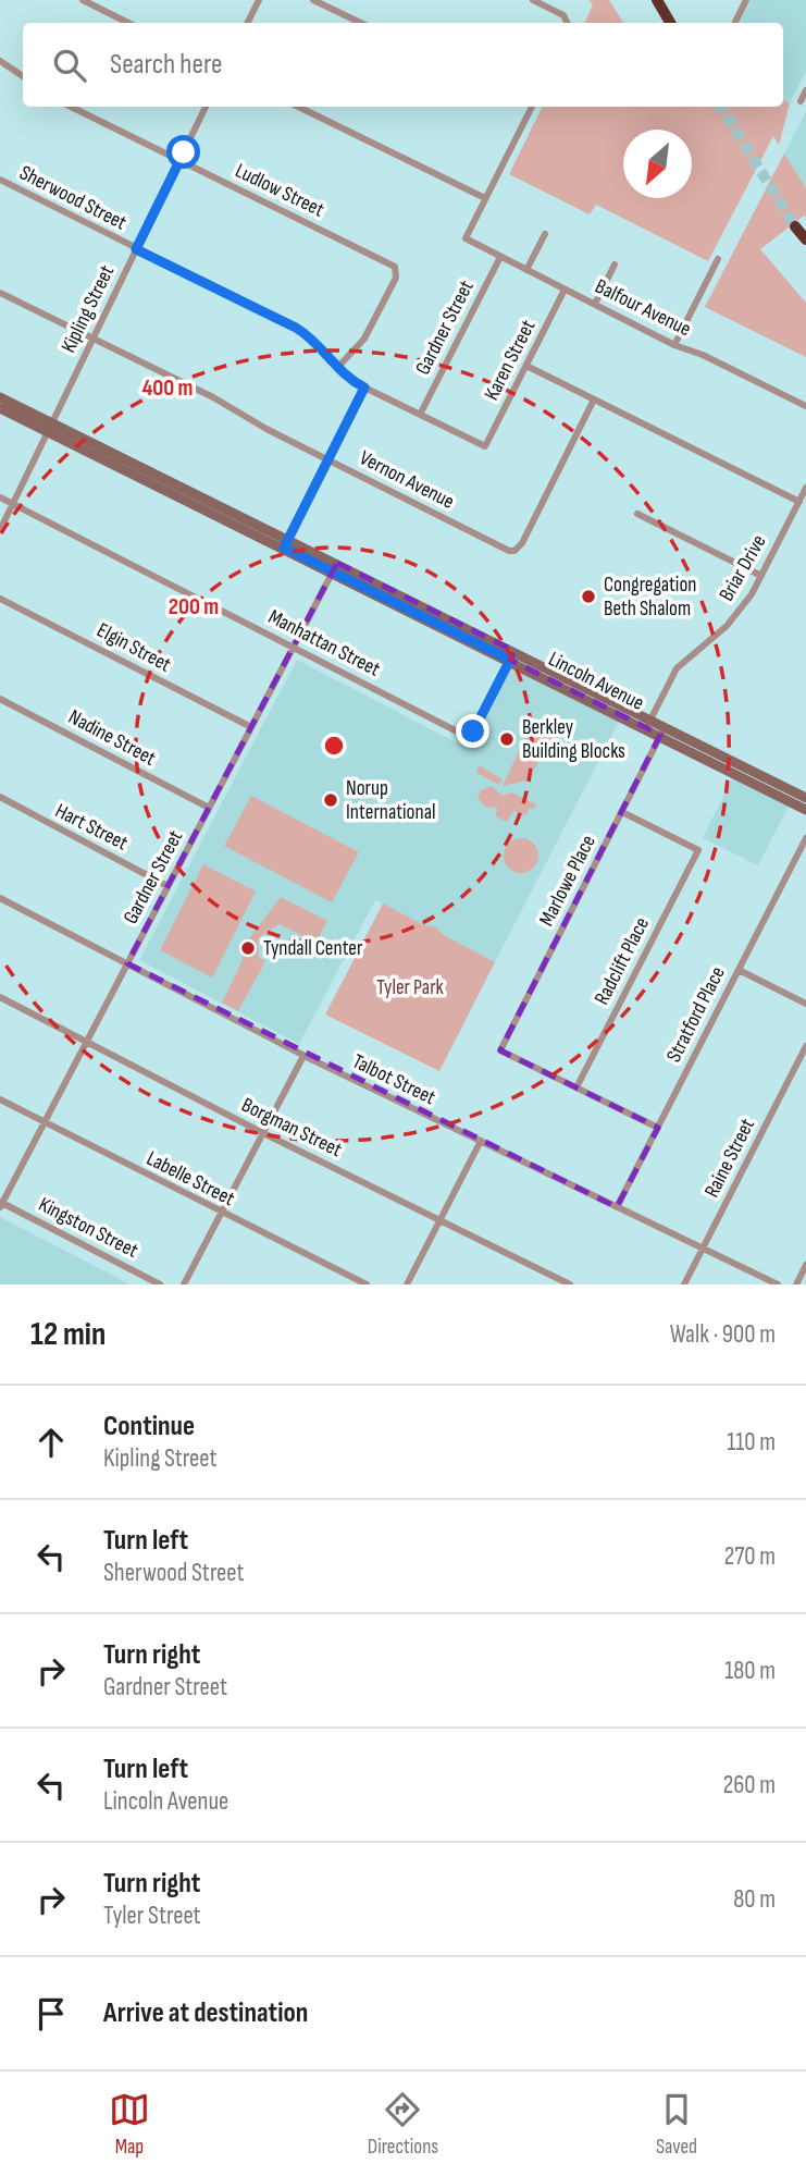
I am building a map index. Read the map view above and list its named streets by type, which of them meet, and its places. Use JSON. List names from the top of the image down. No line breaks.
{"streets":{"street":["Ludlow Street","Sherwood Street","Balfour Avenue","Kipling Street","Gardner Street","Karen Street","Vernon Avenue","Briar Drive","Manhattan Street","Elgin Street","Lincoln Avenue","Nadine Street","Hart Street","Marlowe Place","Radclift Place","Stratford Place","Talbot Street","Borgman Street","Raine Street","Labelle Street","Kingston Street"]},"crossings":[["Ludlow Street","Sherwood Street"],["Ludlow Street","Kipling Street"],["Sherwood Street","Kipling Street"],["Sherwood Street","Gardner Street"],["Sherwood Street","Karen Street"],["Balfour Avenue","Gardner Street"],["Balfour Avenue","Karen Street"],["Kipling Street","Vernon Avenue"],["Kipling Street","Manhattan Street"],["Kipling Street","Lincoln Avenue"],["Gardner Street","Manhattan Street"],["Gardner Street","Elgin Street"],["Gardner Street","Lincoln Avenue"],["Gardner Street","Nadine Street"],["Gardner Street","Hart Street"],["Gardner Street","Talbot Street"],["Gardner Street","Borgman Street"],["Gardner Street","Labelle Street"],["Gardner Street","Kingston Street"],["Briar Drive","Lincoln Avenue"],["Manhattan Street","Lincoln Avenue"],["Lincoln Avenue","Marlowe Place"],["Marlowe Place","Radclift Place"],["Stratford Place","Talbot Street"],["Talbot Street","Raine Street"]],"parks":["Tyler Park"],"places":["Congregation Beth Shalom","Berkley Building Blocks","Norup International","Tyndall Center"],"north":"bottom left","page":{"search":"Search here","heading":["12 min","Walk · 900 m"],"list":[["Continue","Kipling Street","110 m"],["Turn left","Sherwood Street","270 m"],["Turn right","Gardner Street","180 m"],["Turn left","Lincoln Avenue","260 m"],["Turn right","Tyler Street","80 m"],"Arrive at destination"],"nav":["Map","Directions","Saved"]},"rings":["400 m","200 m"]}
